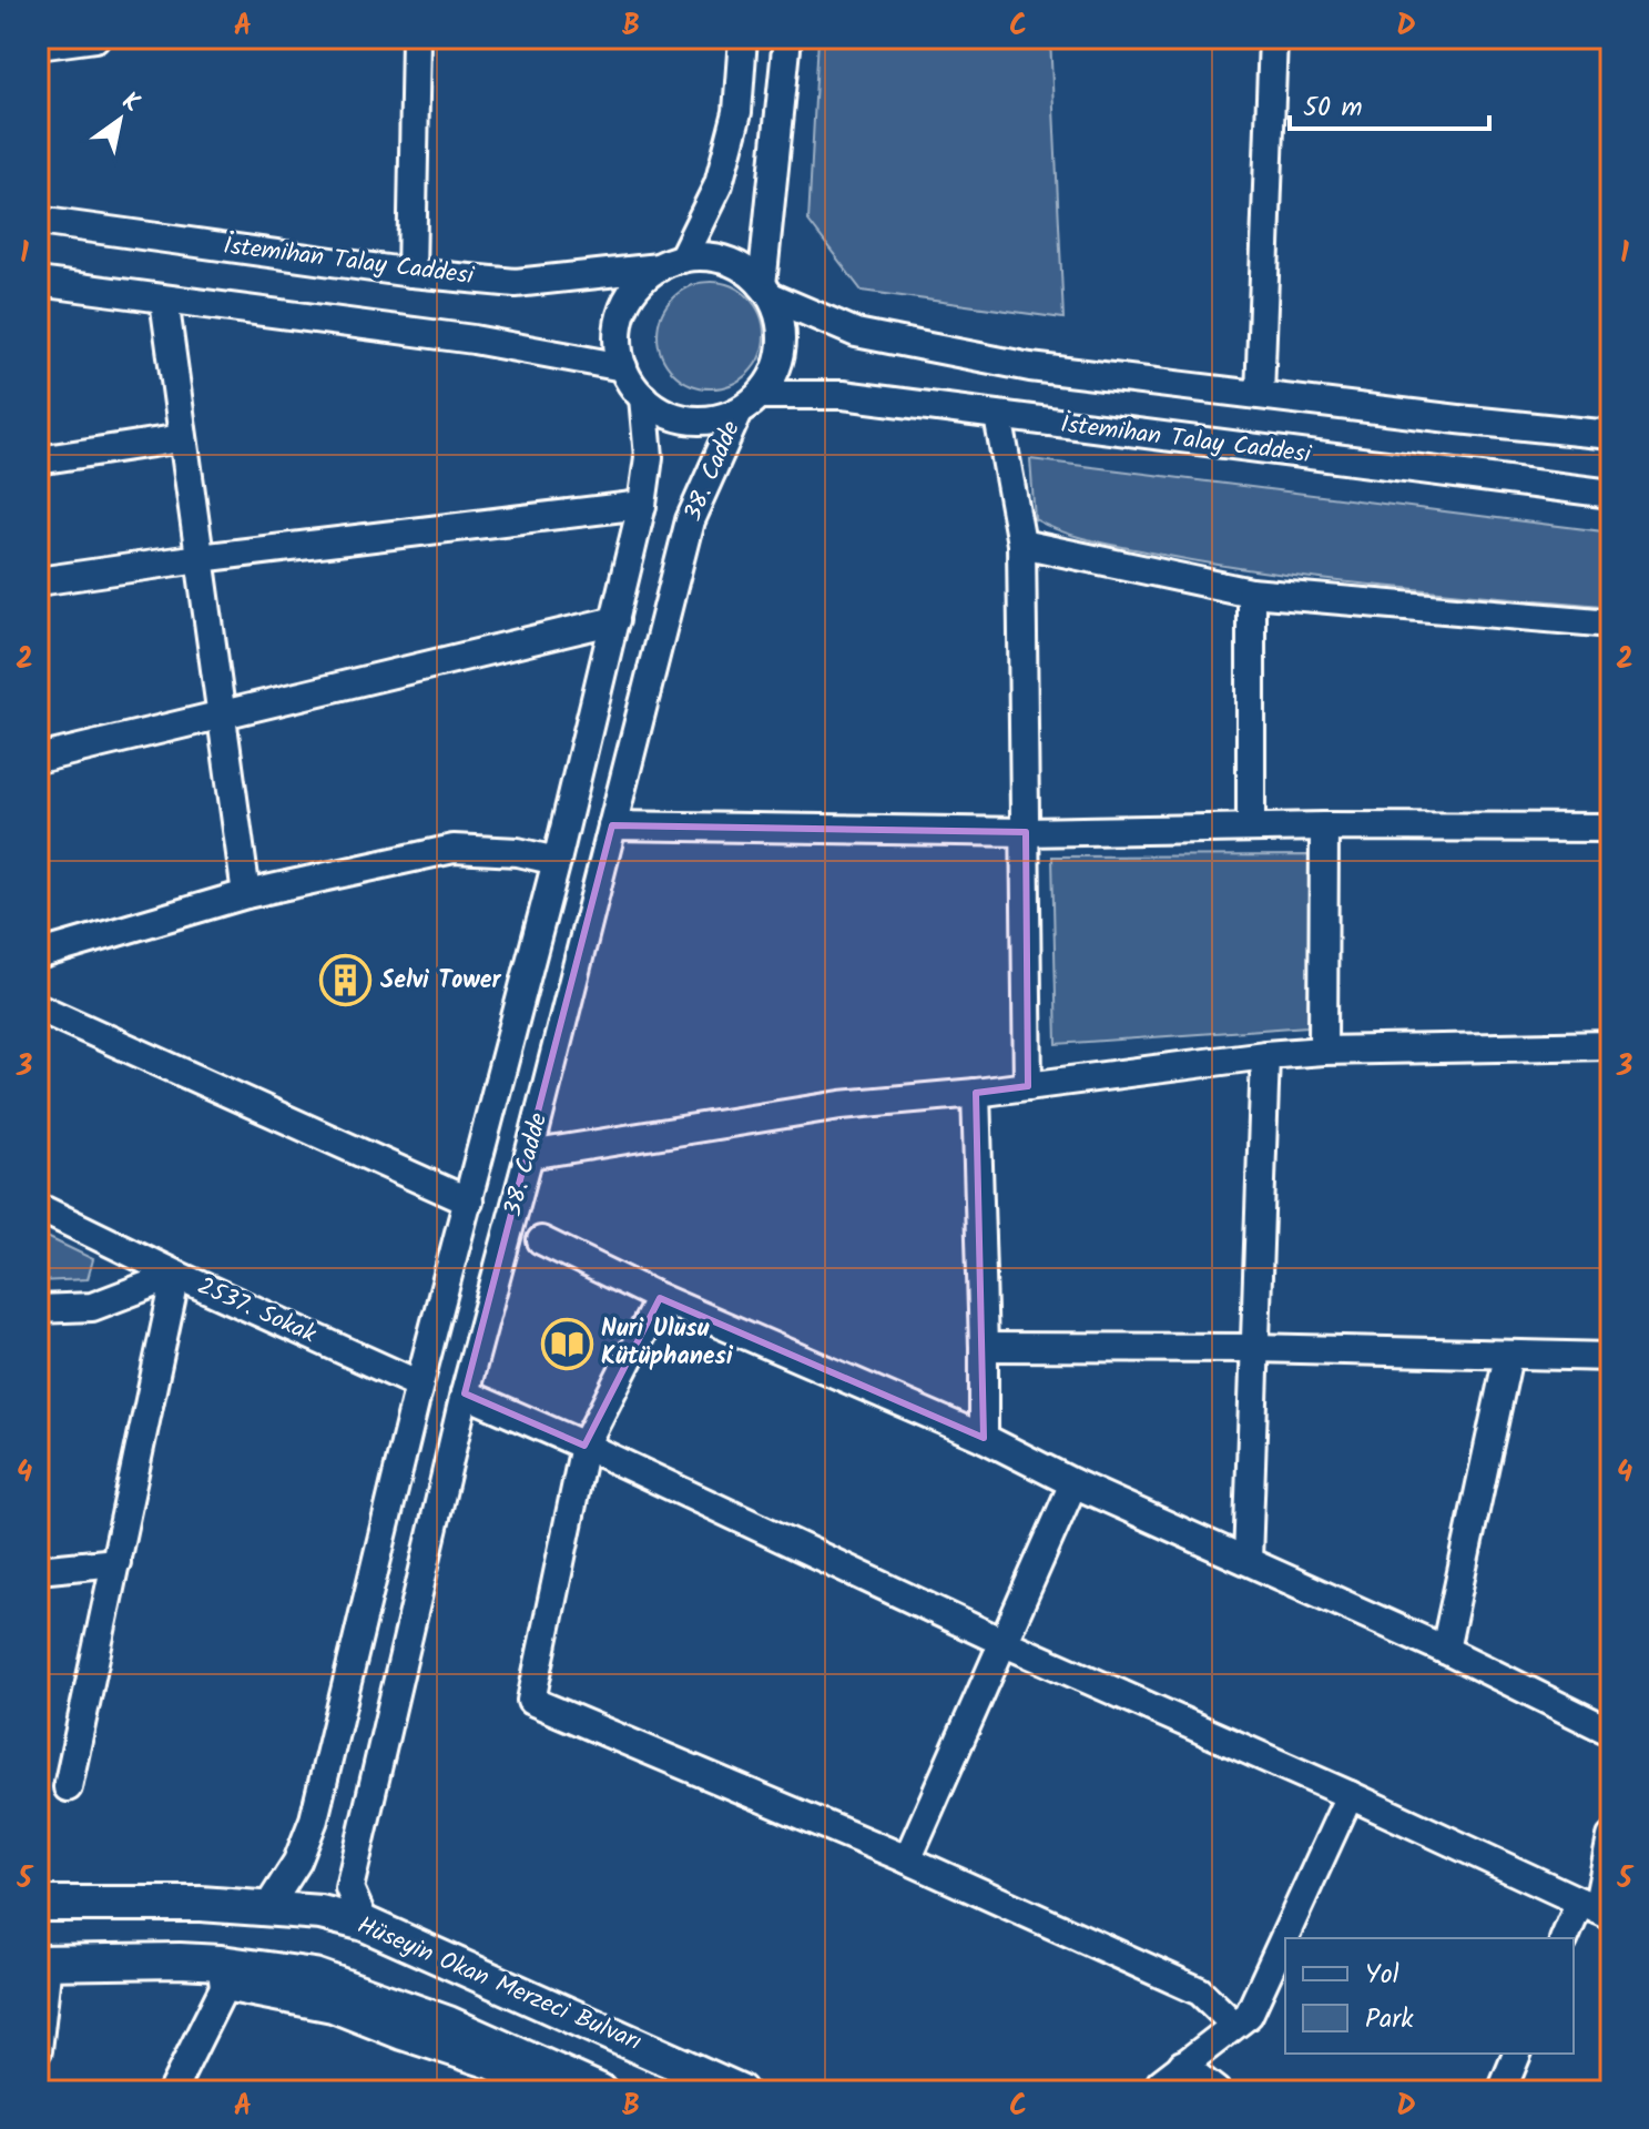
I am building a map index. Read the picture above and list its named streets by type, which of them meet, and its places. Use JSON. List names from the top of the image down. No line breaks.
{"streets":{"main road":["Hüseyin Okan Merzeci Bulvarı"],"street":["İstemihan Talay Caddesi","38. Cadde","2537. Sokak"]},"crossings":[["İstemihan Talay Caddesi","38. Cadde"],["38. Cadde","2537. Sokak"],["38. Cadde","Hüseyin Okan Merzeci Bulvarı"]],"places":{"building":["Selvi Tower"],"library":["Nuri Ulusu Kütüphanesi"]},"legend":["Yol","Park"],"scale_bar":"50 m","north":"top right","grid":{"columns":["A","B","C","D"],"rows":["1","2","3","4","5"]}}
